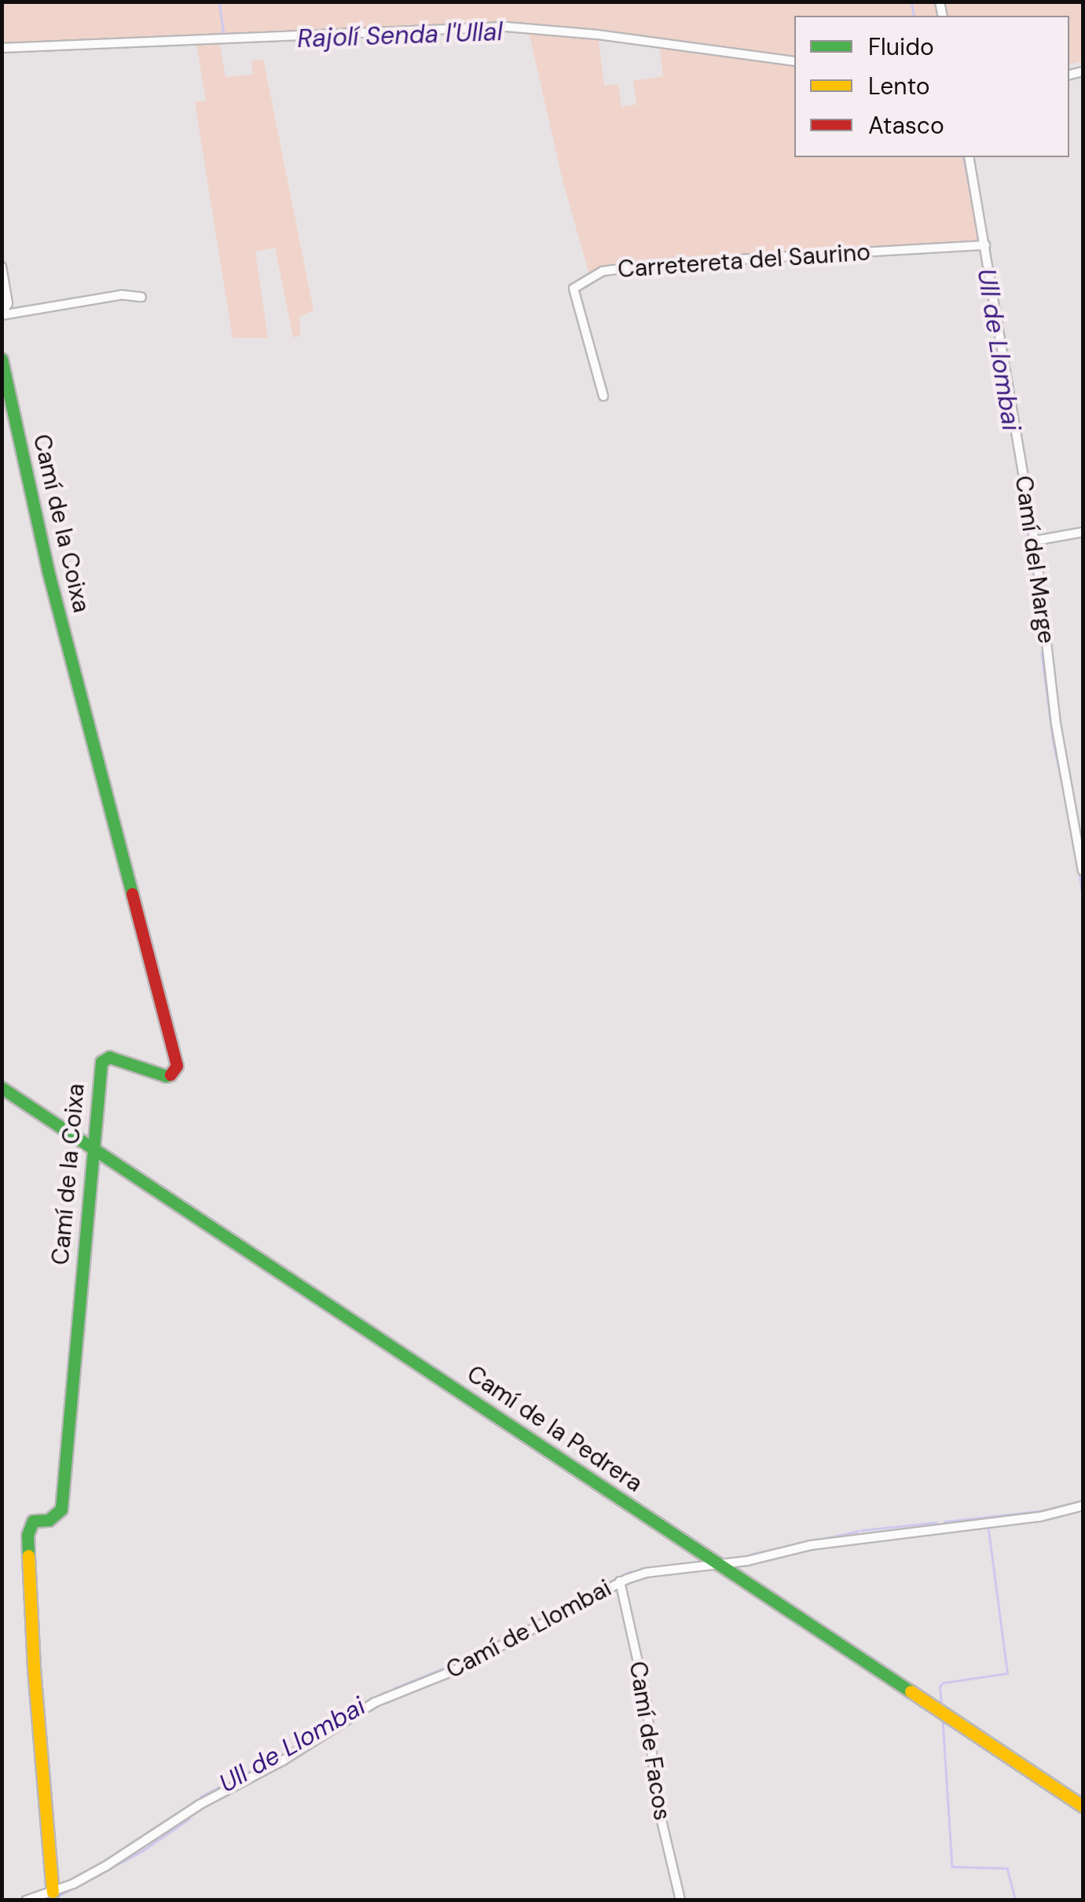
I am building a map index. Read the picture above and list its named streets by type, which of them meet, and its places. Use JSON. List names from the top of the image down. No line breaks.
{"streets":{"street":["Carretereta del Saurino","Camí de la Coixa","Camí del Marge","Camí de la Pedrera","Camí de Llombai","Camí de Facos"]},"crossings":[["Carretereta del Saurino","Camí del Marge"],["Camí de la Coixa","Camí de la Pedrera"],["Camí de la Coixa","Camí de Llombai"],["Camí de la Pedrera","Camí de Llombai"],["Camí de Llombai","Camí de Facos"]],"water":["Rajolí Senda l'Ullal","Ull de Llombai"],"legend":["Fluido","Lento","Atasco"]}
